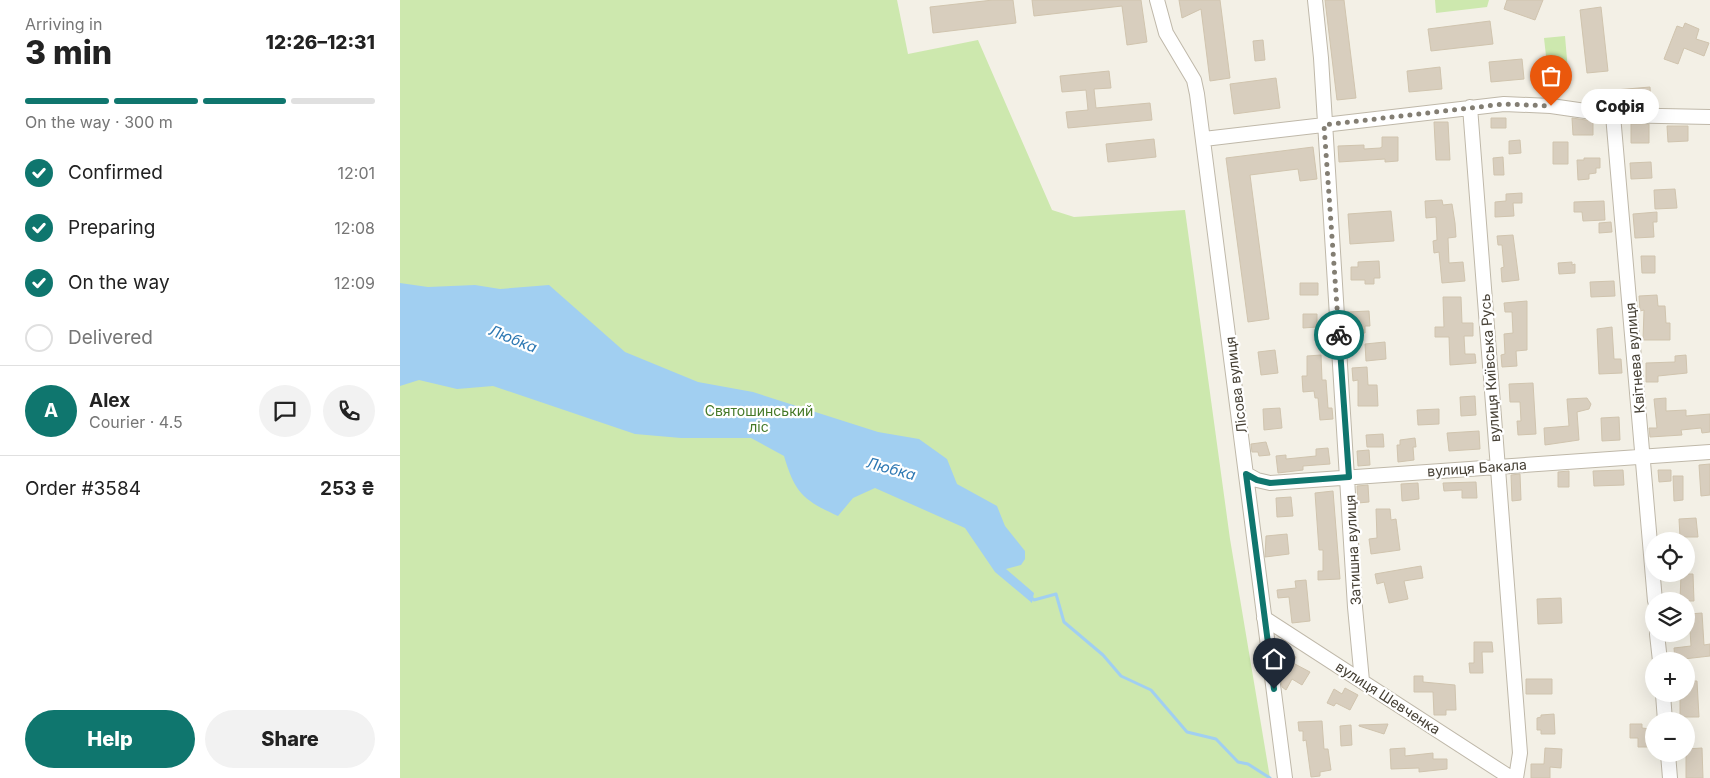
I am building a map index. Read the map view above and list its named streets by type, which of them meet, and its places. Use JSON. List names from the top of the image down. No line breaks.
{"streets":{"street":["Квітнева вулиця","вулиця Київська Русь","Лісова вулиця","вулиця Бакала","Затишна вулиця","вулиця Шевченка"]},"crossings":[["Квітнева вулиця","вулиця Бакала"],["вулиця Київська Русь","вулиця Бакала"],["Лісова вулиця","вулиця Бакала"],["Лісова вулиця","вулиця Шевченка"],["вулиця Бакала","Затишна вулиця"],["Затишна вулиця","вулиця Шевченка"]],"water":["Любка"],"parks":["Святошинський ліс"],"places":["Софія"],"page":{"heading":["3 min","Arriving in","12:26–12:31"],"panel":["Alex","Courier · 4.5","Order #3584","253 ₴"],"bar":"On the way · 300 m","bubble":"Софія","list":[["Confirmed","12:01"],["Preparing","12:08"],["On the way","12:09"],"Delivered"],"round":"A","map_buttons":["+","−"],"buttons":["Help","Share"]}}
